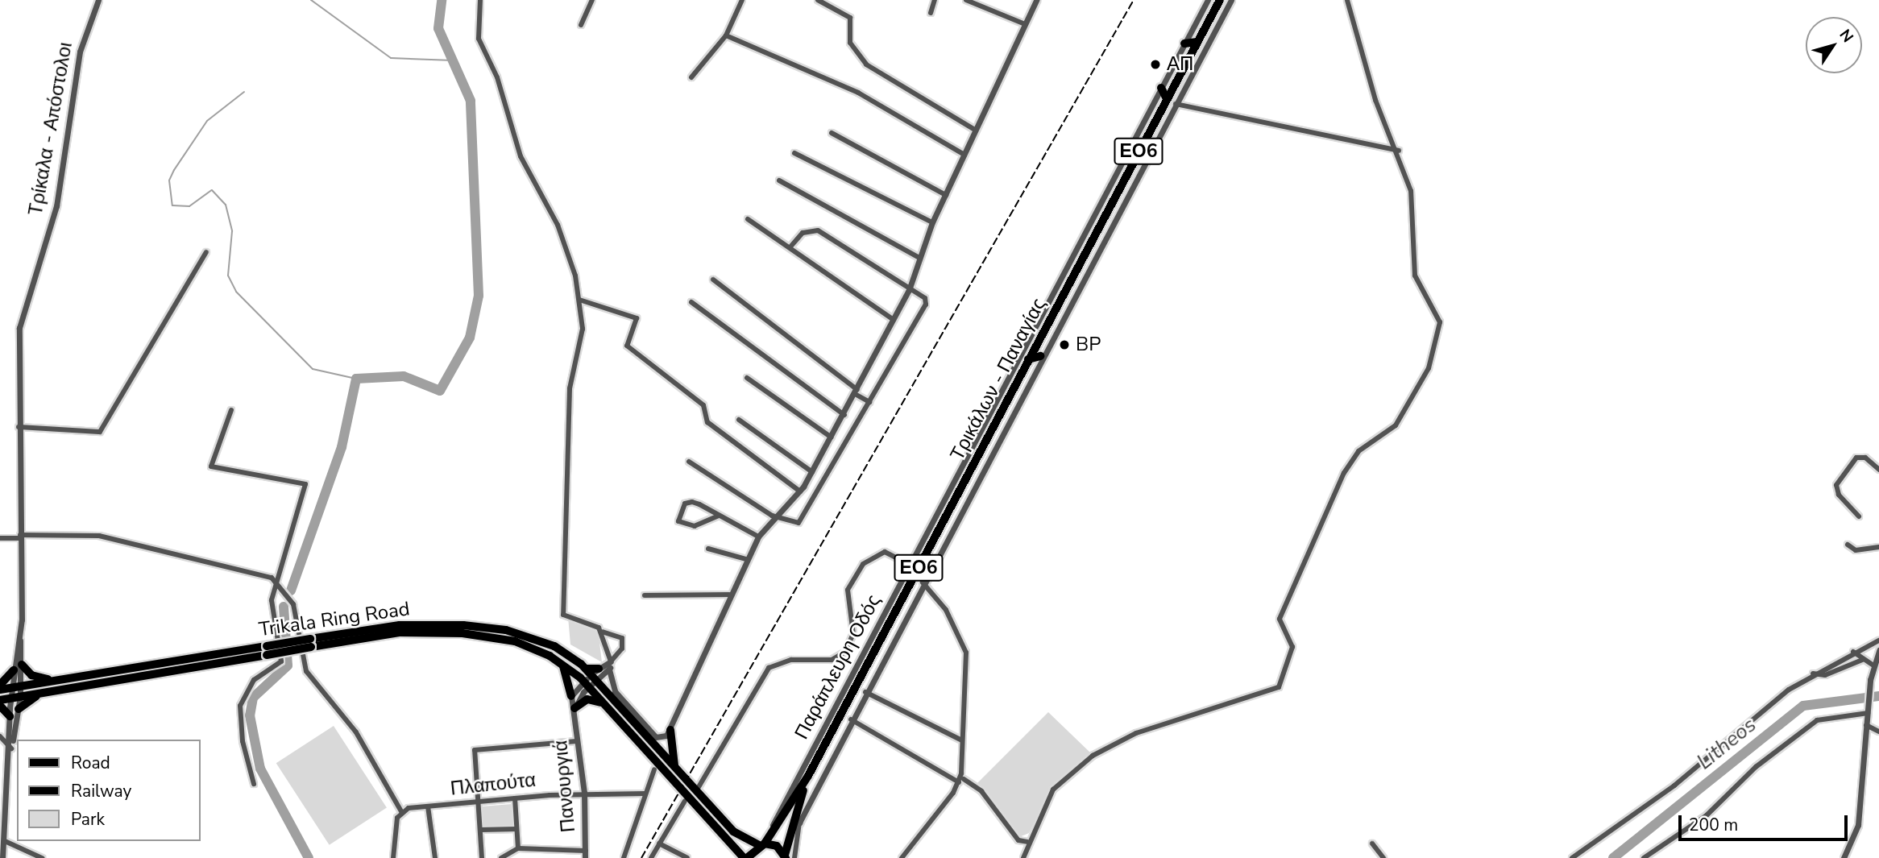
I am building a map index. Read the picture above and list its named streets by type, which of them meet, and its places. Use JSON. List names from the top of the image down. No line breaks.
{"streets":{"main road":["ΕΟ6","Τρικάλων - Παναγίας","Trikala Ring Road"],"street":["Τρίκαλα - Απόστολοι","Παράπλευρη Οδός","Πλαπούτα","Πανουργιά"]},"crossings":[["Τρίκαλα - Απόστολοι","Trikala Ring Road"],["ΕΟ6","Τρικάλων - Παναγίας"],["ΕΟ6","Trikala Ring Road"],["ΕΟ6","Παράπλευρη Οδός"],["Τρικάλων - Παναγίας","Trikala Ring Road"],["Τρικάλων - Παναγίας","Παράπλευρη Οδός"],["Trikala Ring Road","Παράπλευρη Οδός"],["Πλαπούτα","Πανουργιά"]],"water":["Litheos"],"places":["ΑΠ","BP"],"legend":["Road","Railway","Park"],"scale_bar":"200 m","north":"top right"}
